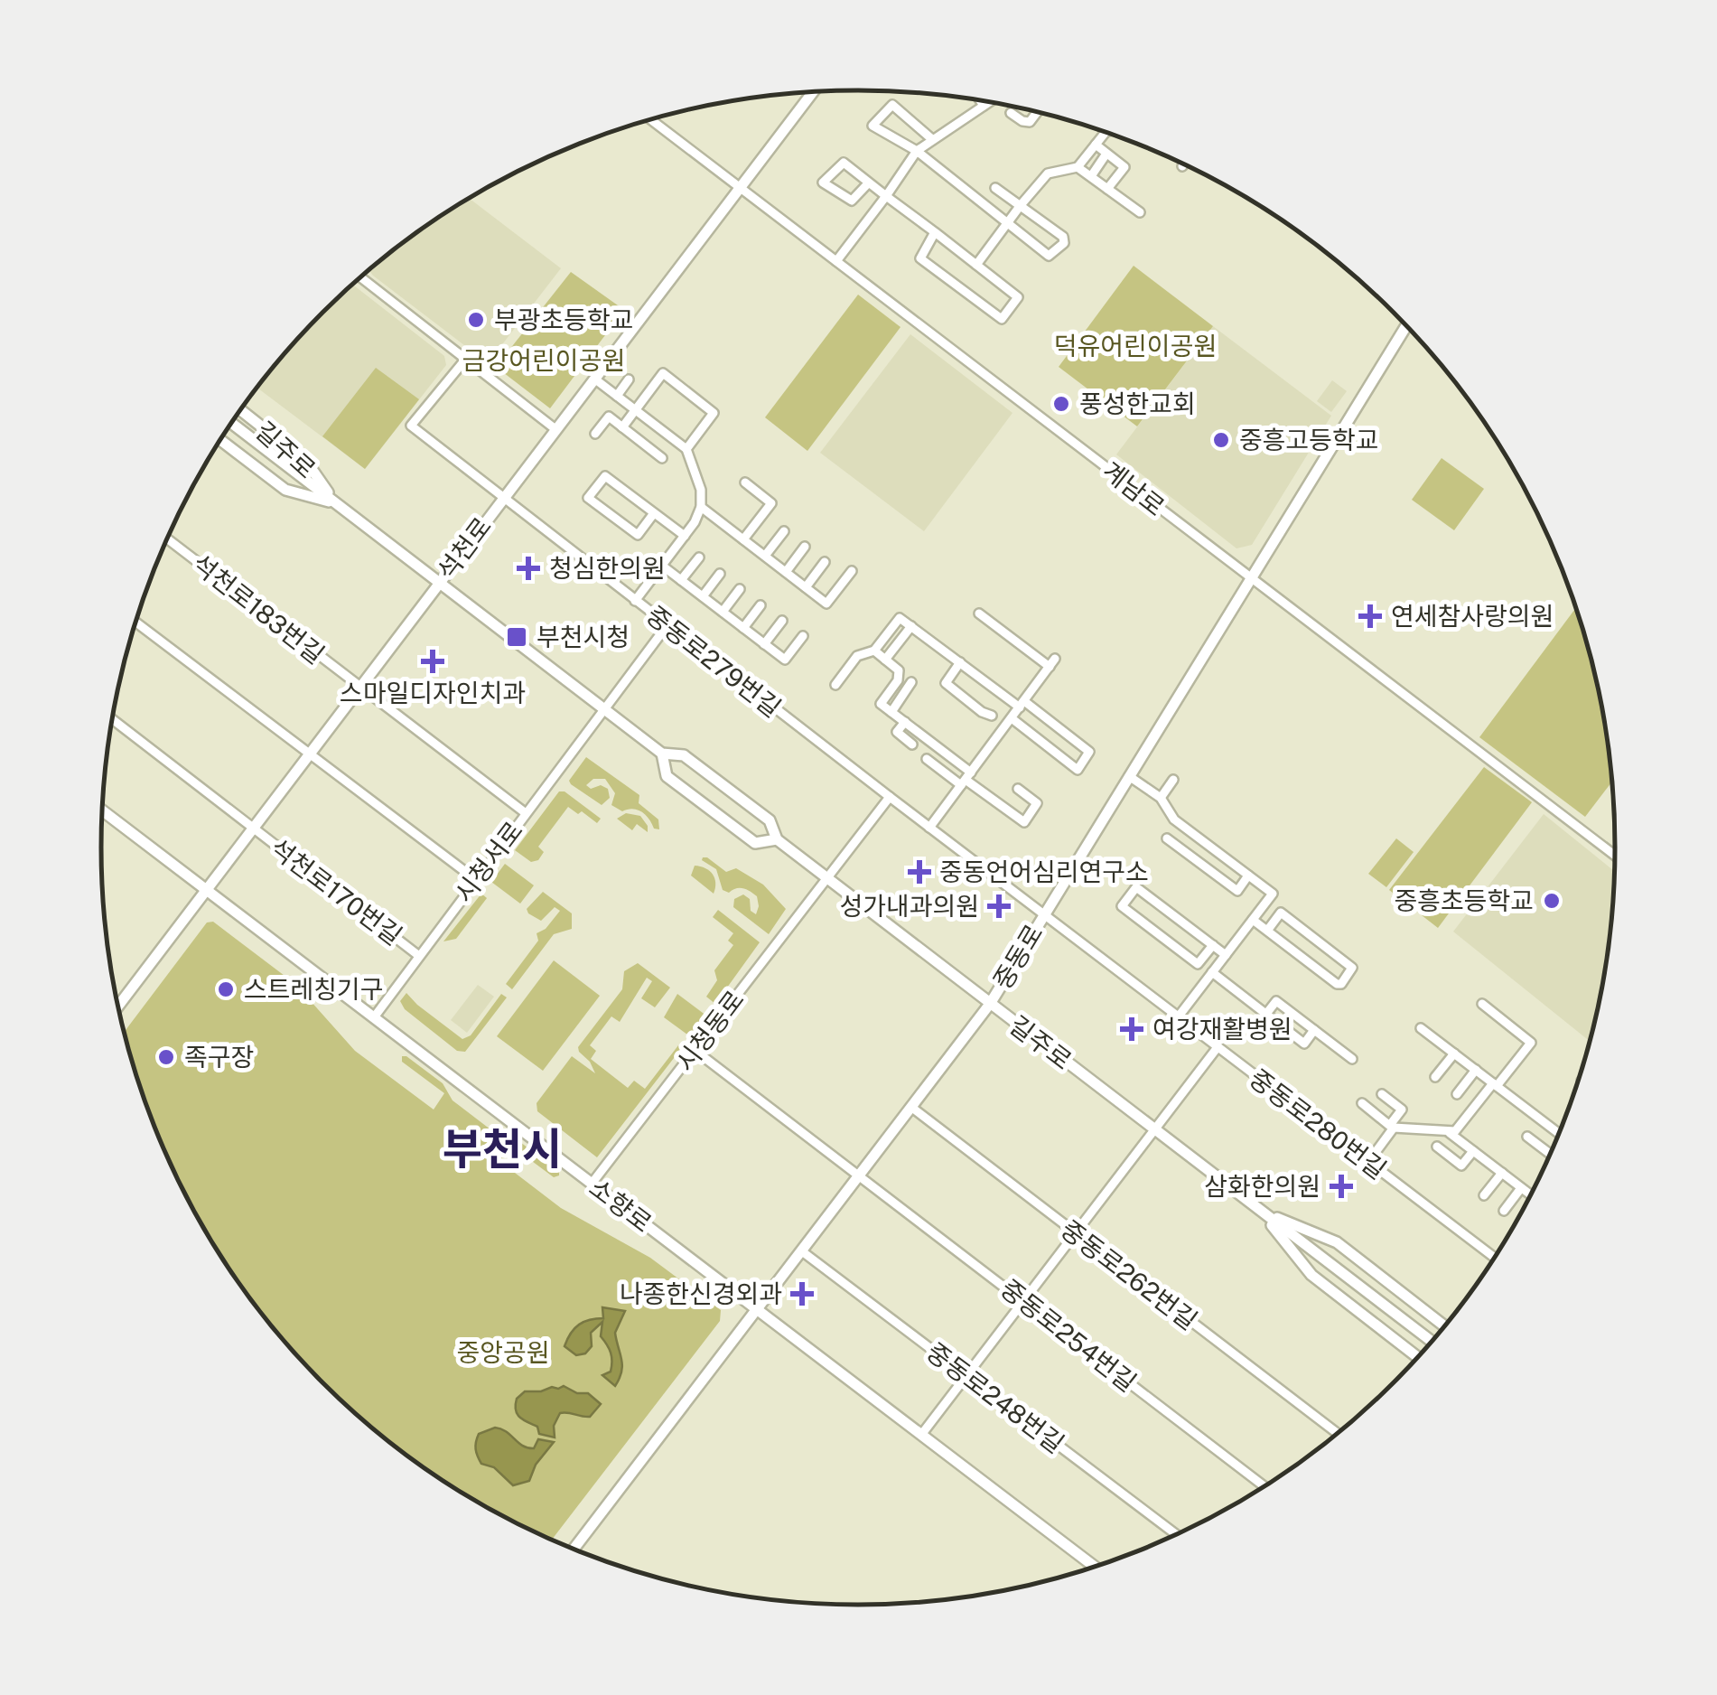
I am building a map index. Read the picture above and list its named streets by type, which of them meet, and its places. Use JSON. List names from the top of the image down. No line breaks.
{"streets":{"street":["길주로","계남로","석천로","석천로183번길","중동로279번길","시청서로","석천로170번길","중동로","시청동로","중동로280번길","소향로","중동로262번길","중동로254번길","중동로248번길"]},"crossings":[["길주로","석천로"],["길주로","시청서로"],["길주로","중동로"],["길주로","시청동로"],["계남로","석천로"],["계남로","중동로"],["석천로","석천로183번길"],["석천로","중동로279번길"],["석천로","석천로170번길"],["석천로","소향로"],["석천로183번길","시청서로"],["중동로279번길","시청서로"],["중동로279번길","중동로"],["중동로279번길","시청동로"],["중동로279번길","중동로280번길"],["시청서로","석천로170번길"],["시청서로","소향로"],["중동로","중동로280번길"],["중동로","소향로"],["중동로","중동로262번길"],["중동로","중동로254번길"],["중동로","중동로248번길"],["시청동로","소향로"],["시청동로","중동로254번길"]],"districts":["부천시"],"parks":["덕유어린이공원","금강어린이공원","중앙공원"],"places":{"other":["부광초등학교","풍성한교회","중흥고등학교","중흥초등학교","스트레칭기구","족구장"],"health":["청심한의원","연세참사랑의원","스마일디자인치과","중동언어심리연구소","성가내과의원","여강재활병원","삼화한의원","나종한신경외과"],"transit":["부천시청"]}}
